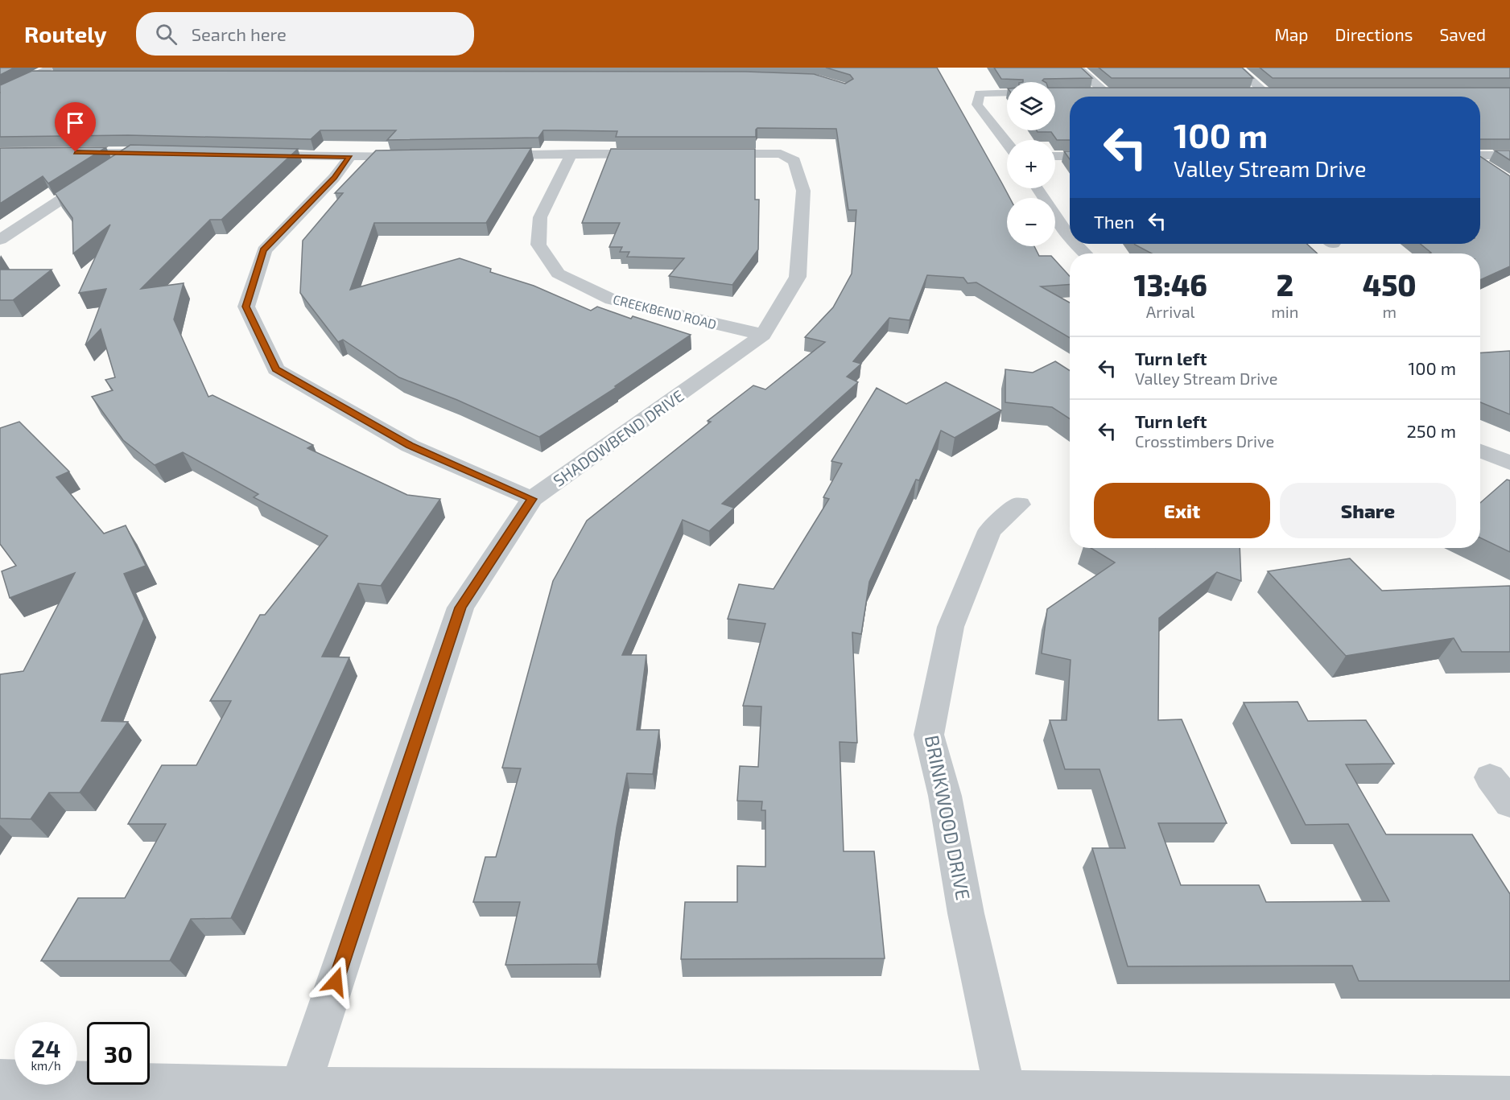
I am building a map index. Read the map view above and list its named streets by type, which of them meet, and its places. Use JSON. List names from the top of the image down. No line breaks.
{"streets":{"street":["CREEKBEND ROAD","SHADOWBEND DRIVE","BRINKWOOD DRIVE"]},"crossings":[["CREEKBEND ROAD","SHADOWBEND DRIVE"]],"page":{"header":"Routely","search":"Search here","nav":["Map","Directions","Saved"],"map_buttons":["+","−"],"turn":["100 m","Valley Stream Drive"],"then":"Then","eta":["13:46","Arrival","2","min","450","m"],"list":[{"name":"Turn left","note":"Valley Stream Drive","value":"100 m"},{"name":"Turn left","note":"Crosstimbers Drive","value":"250 m"}],"buttons":["Exit","Share"],"speed":"24 km/h","limit":"30"}}
